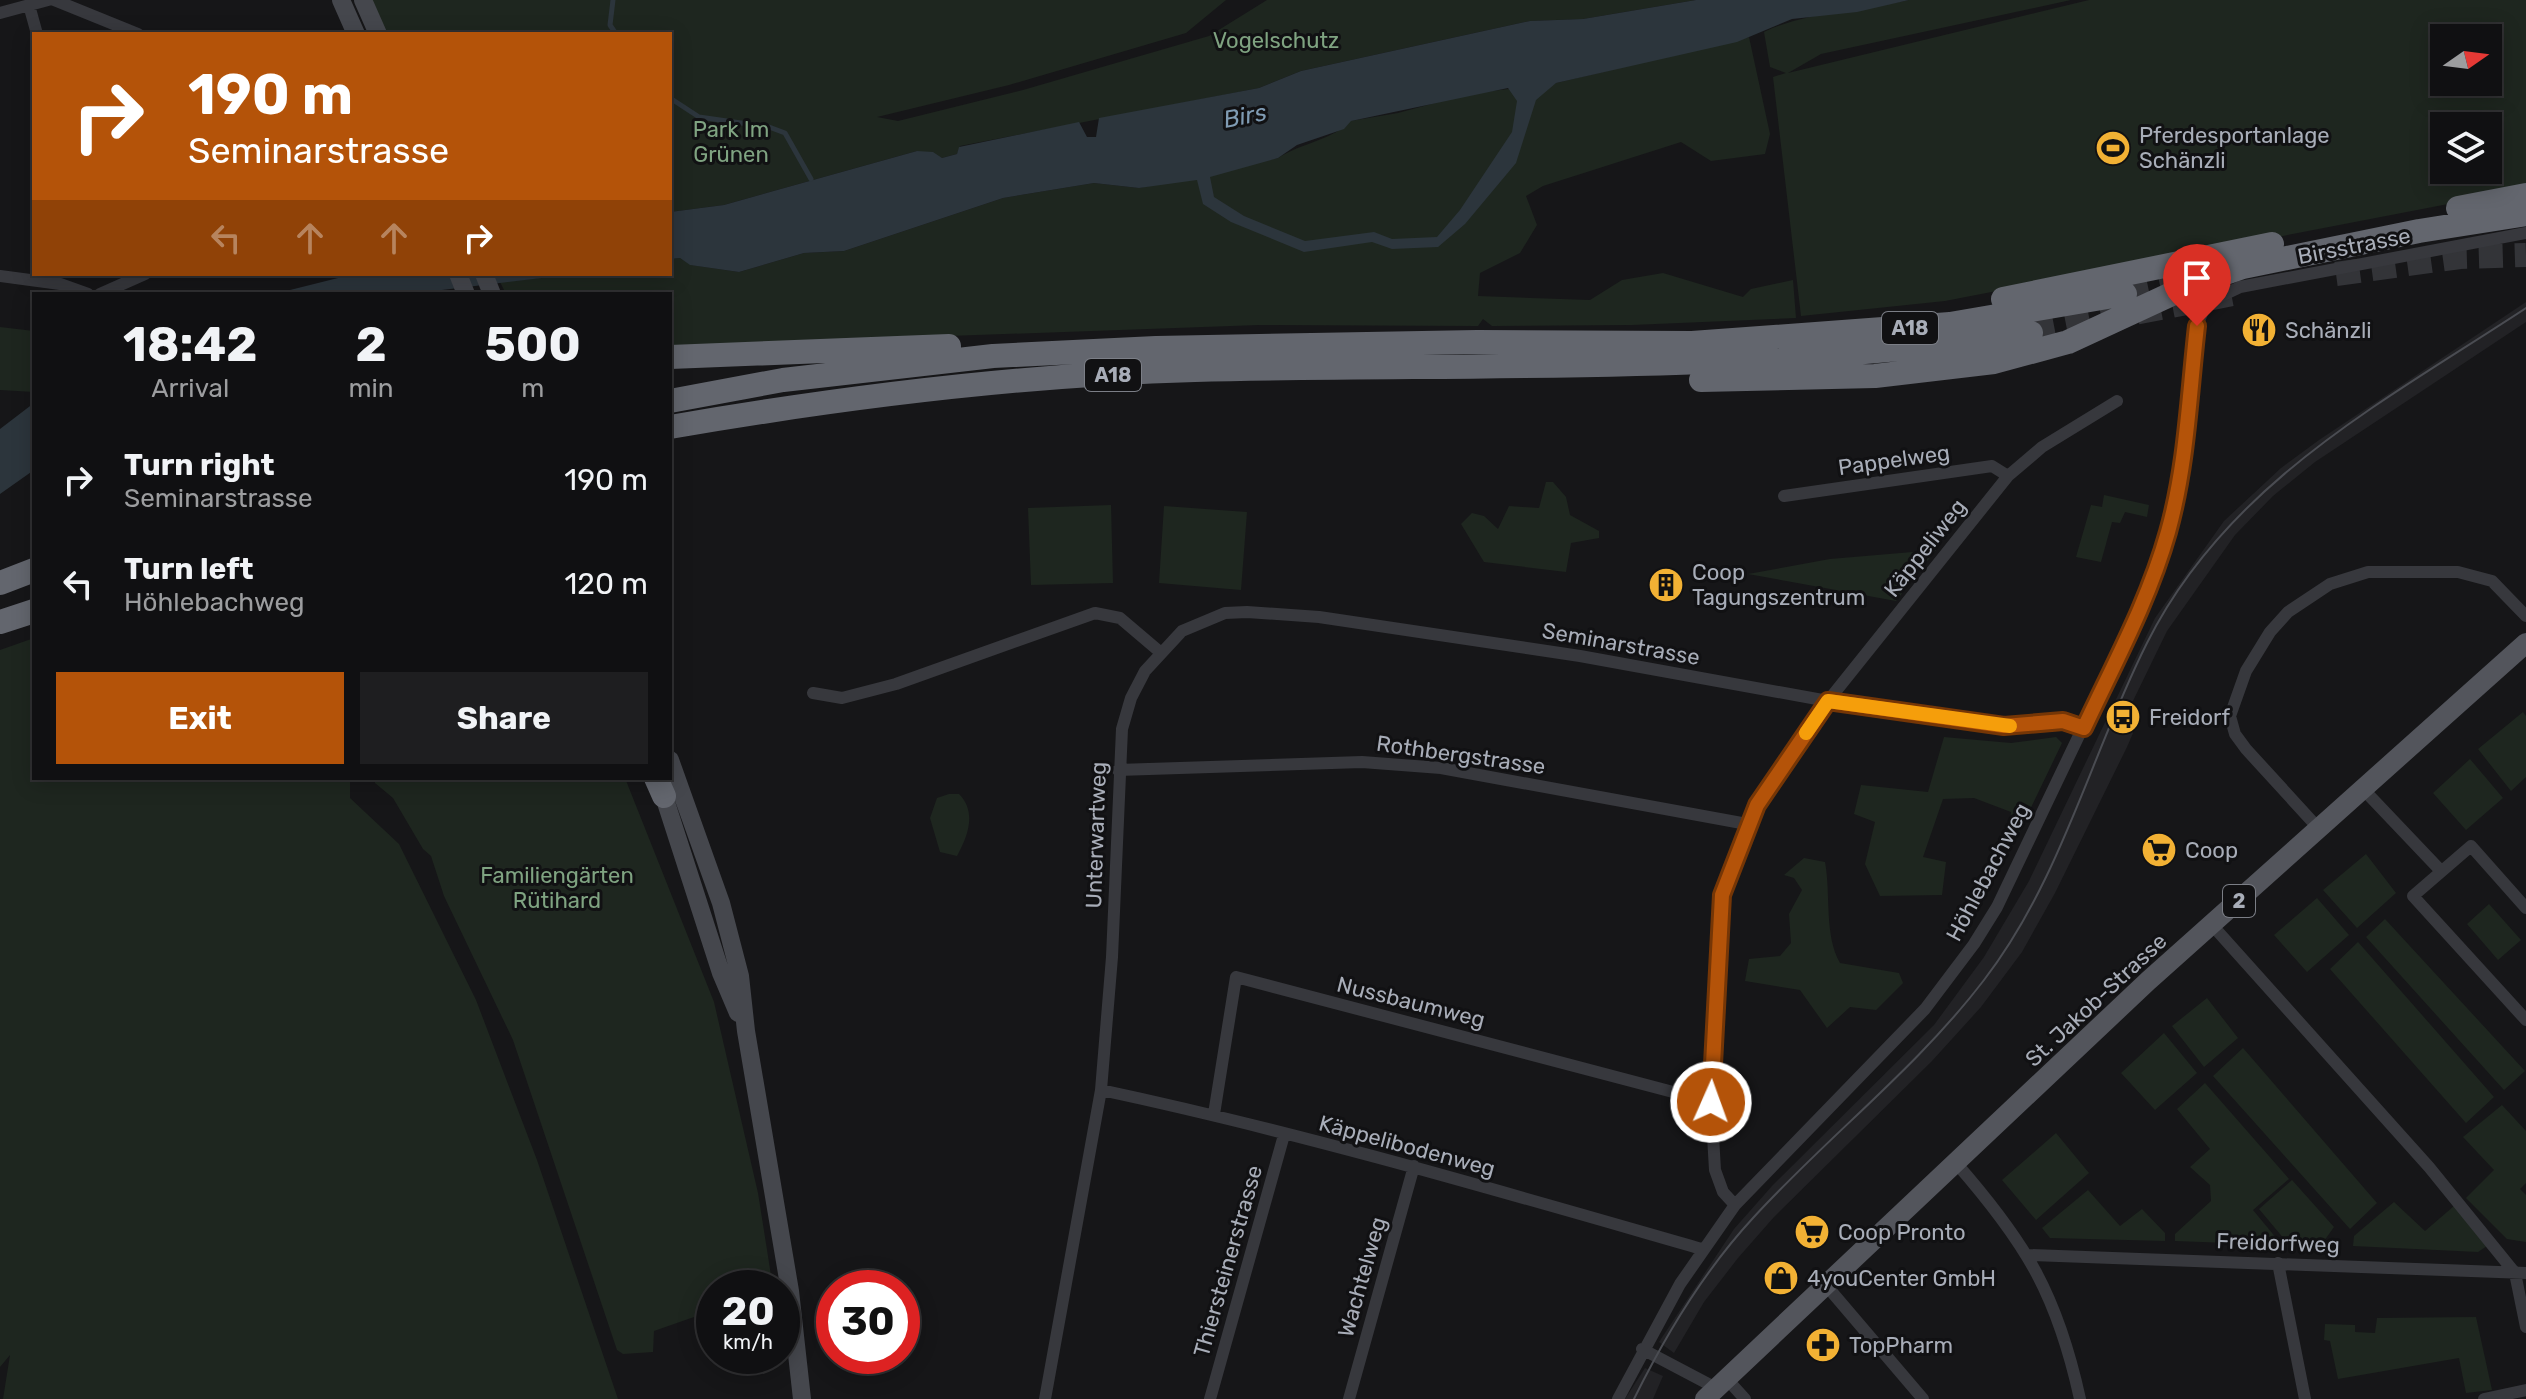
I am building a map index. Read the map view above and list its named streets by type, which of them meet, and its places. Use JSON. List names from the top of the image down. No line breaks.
{"streets":{"highway":["A18"],"main road":["2","St. Jakob-Strasse"],"street":["Birsstrasse","Pappelweg","Käppeliweg","Seminarstrasse","Rothbergstrasse","Unterwartweg","Höhlebachweg","Nussbaumweg","Käppelibodenweg","Freidorfweg","Thiersteinerstrasse","Wachtelweg"]},"crossings":[["Birsstrasse","Höhlebachweg"],["Pappelweg","Käppeliweg"],["Käppeliweg","Seminarstrasse"],["Käppeliweg","Rothbergstrasse"],["Käppeliweg","Höhlebachweg"],["Käppeliweg","Nussbaumweg"],["Seminarstrasse","Unterwartweg"],["Seminarstrasse","Höhlebachweg"],["Rothbergstrasse","Unterwartweg"],["Unterwartweg","Käppelibodenweg"],["Höhlebachweg","Käppelibodenweg"],["Nussbaumweg","Käppelibodenweg"],["Käppelibodenweg","Thiersteinerstrasse"],["Käppelibodenweg","Wachtelweg"]],"water":["Birs"],"parks":["Vogelschutz","Park Im Grünen","Familiengärten Rütihard"],"places":{"sports":["Pferdesportanlage Schänzli"],"restaurant":["Schänzli"],"building":["Coop Tagungszentrum"],"bus stop":["Freidorf"],"supermarket":["Coop","Coop Pronto"],"shop":["4youCenter GmbH"],"pharmacy":["TopPharm"]},"north":"right","page":{"turn":["190 m","Seminarstrasse"],"eta":["18:42","Arrival","2","min","500","m"],"list":[{"name":"Turn right","note":"Seminarstrasse","value":"190 m"},{"name":"Turn left","note":"Höhlebachweg","value":"120 m"}],"buttons":["Exit","Share"],"speed":"20 km/h","limit":"30"}}
